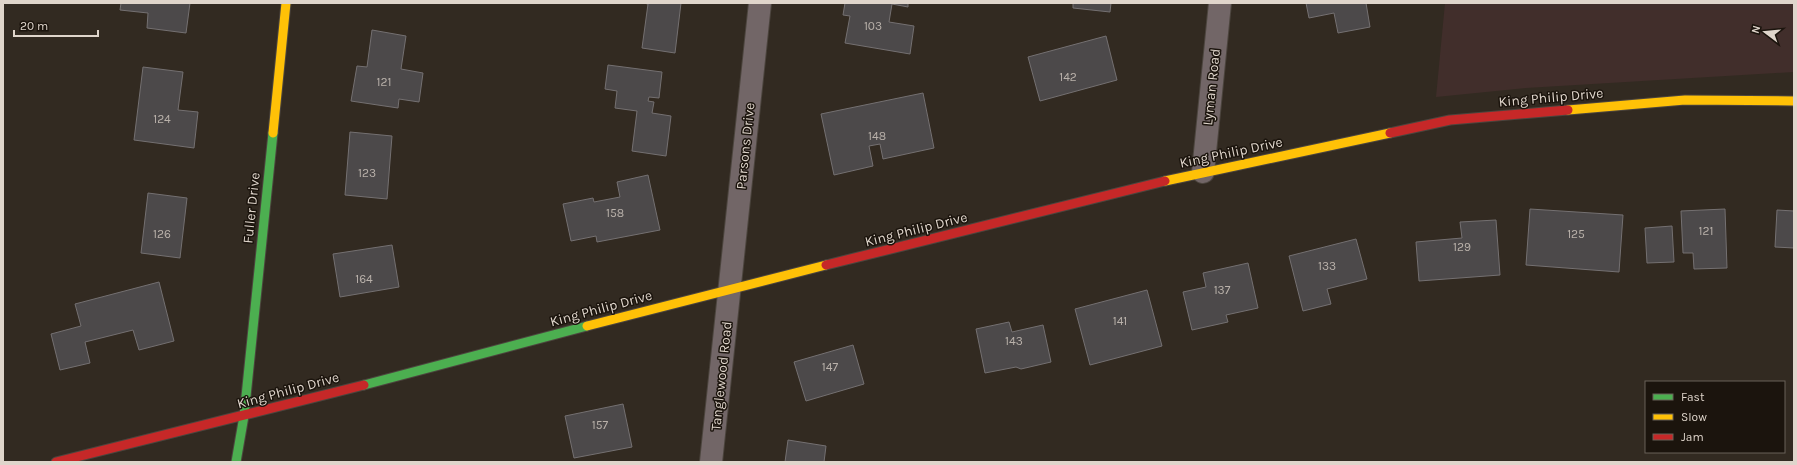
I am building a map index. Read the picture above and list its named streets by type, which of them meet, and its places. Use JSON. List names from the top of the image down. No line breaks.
{"streets":{"street":["Lyman Road","King Philip Drive","Parsons Drive","Fuller Drive","Tanglewood Road"]},"crossings":[["Lyman Road","King Philip Drive"],["King Philip Drive","Parsons Drive"],["King Philip Drive","Fuller Drive"],["King Philip Drive","Tanglewood Road"],["Parsons Drive","Tanglewood Road"]],"house_numbers":["103","142","121","124","148","123","158","121","126","125","129","133","164","137","141","143","147","157"],"legend":["Fast","Slow","Jam"],"scale_bar":"20 m","north":"left"}
